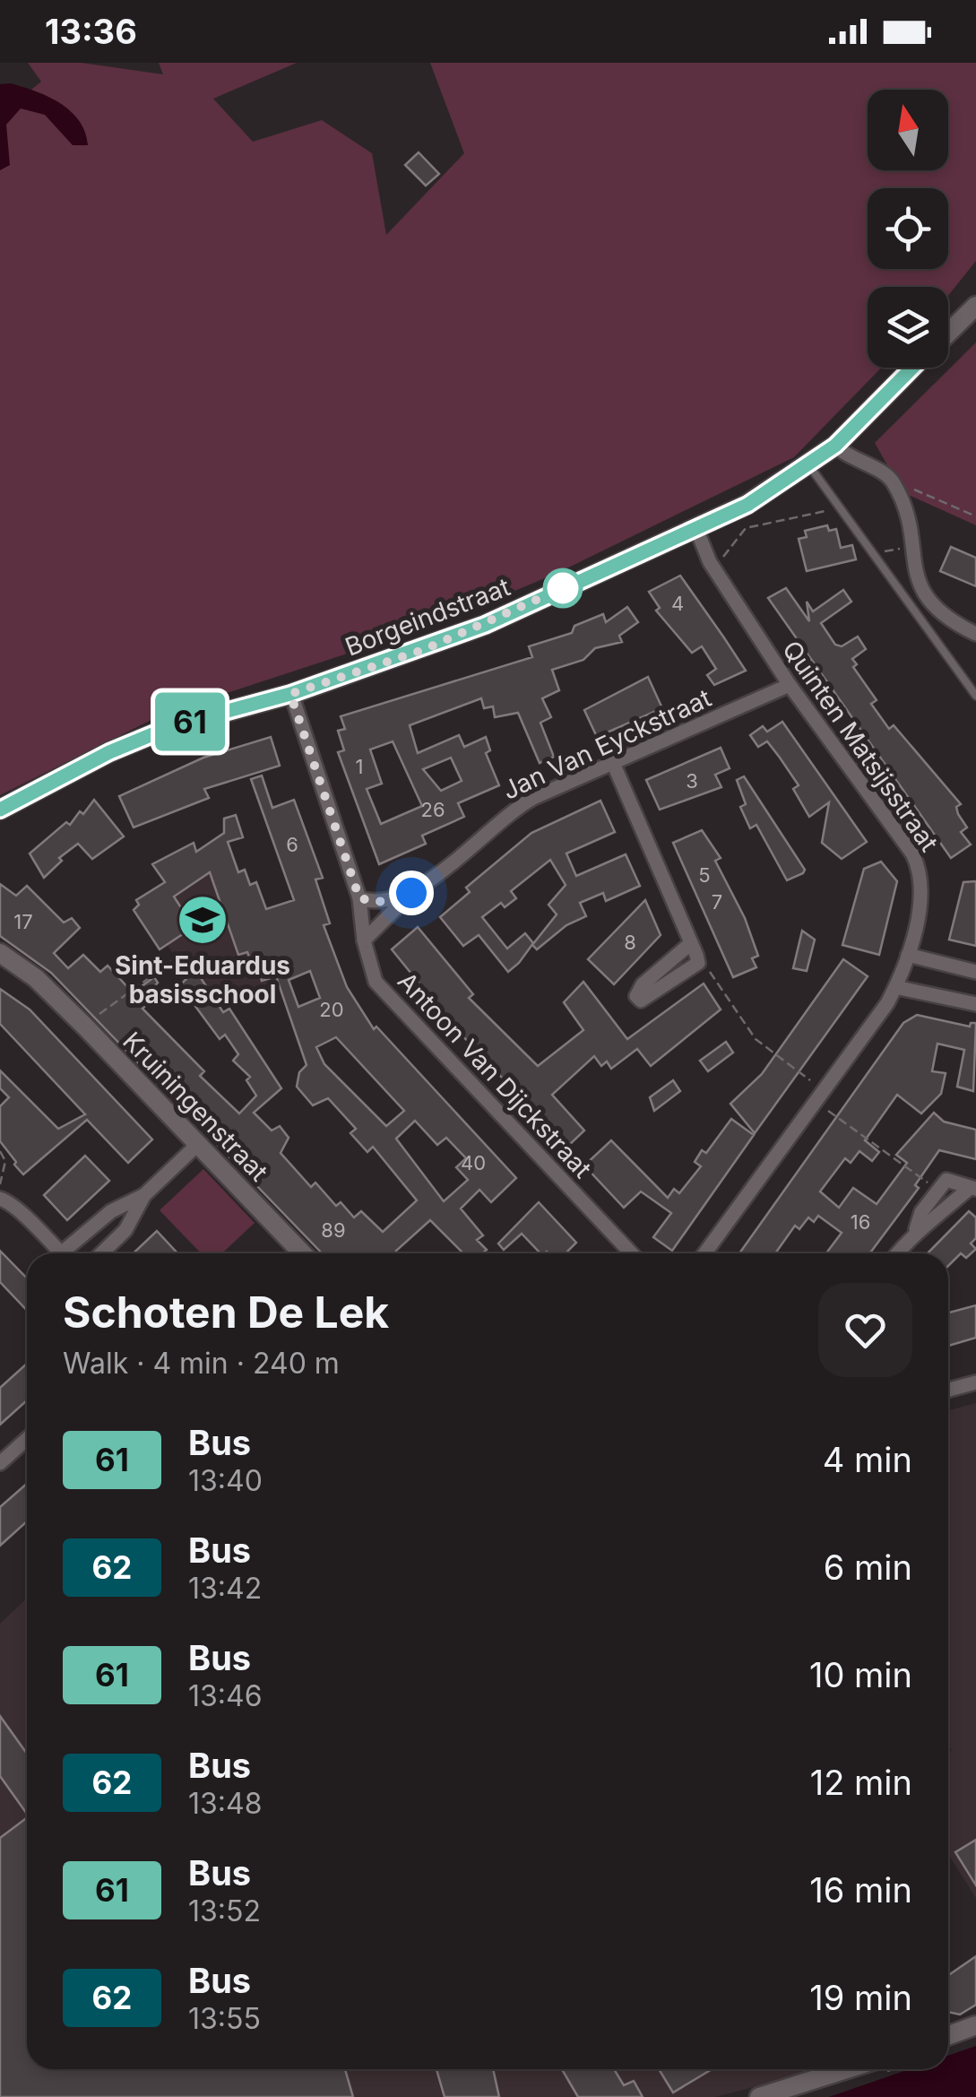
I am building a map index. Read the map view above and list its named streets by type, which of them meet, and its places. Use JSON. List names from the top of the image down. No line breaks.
{"streets":{"street":["Borgeindstraat","Jan Van Eyckstraat","Quinten Matsijsstraat","Antoon Van Dijckstraat","Kruiningenstraat"]},"crossings":[["Borgeindstraat","Quinten Matsijsstraat"],["Borgeindstraat","Antoon Van Dijckstraat"],["Jan Van Eyckstraat","Quinten Matsijsstraat"],["Jan Van Eyckstraat","Antoon Van Dijckstraat"]],"places":{"school or university":["Sint-Eduardus basisschool"]},"lines":["bus line 61"],"house_numbers":["4","1","3","26","6","5","7","17","8","20","40","16","89"],"north":"top","page":{"status":"13:36","on_map":"61","heading":["Schoten De Lek","Walk · 4 min · 240 m"],"list":[{"mark":"61","name":"Bus","note":"13:40","value":"4 min"},{"mark":"62","name":"Bus","note":"13:42","value":"6 min"},{"mark":"61","name":"Bus","note":"13:46","value":"10 min"},{"mark":"62","name":"Bus","note":"13:48","value":"12 min"},{"mark":"61","name":"Bus","note":"13:52","value":"16 min"},{"mark":"62","name":"Bus","note":"13:55","value":"19 min"}]}}
